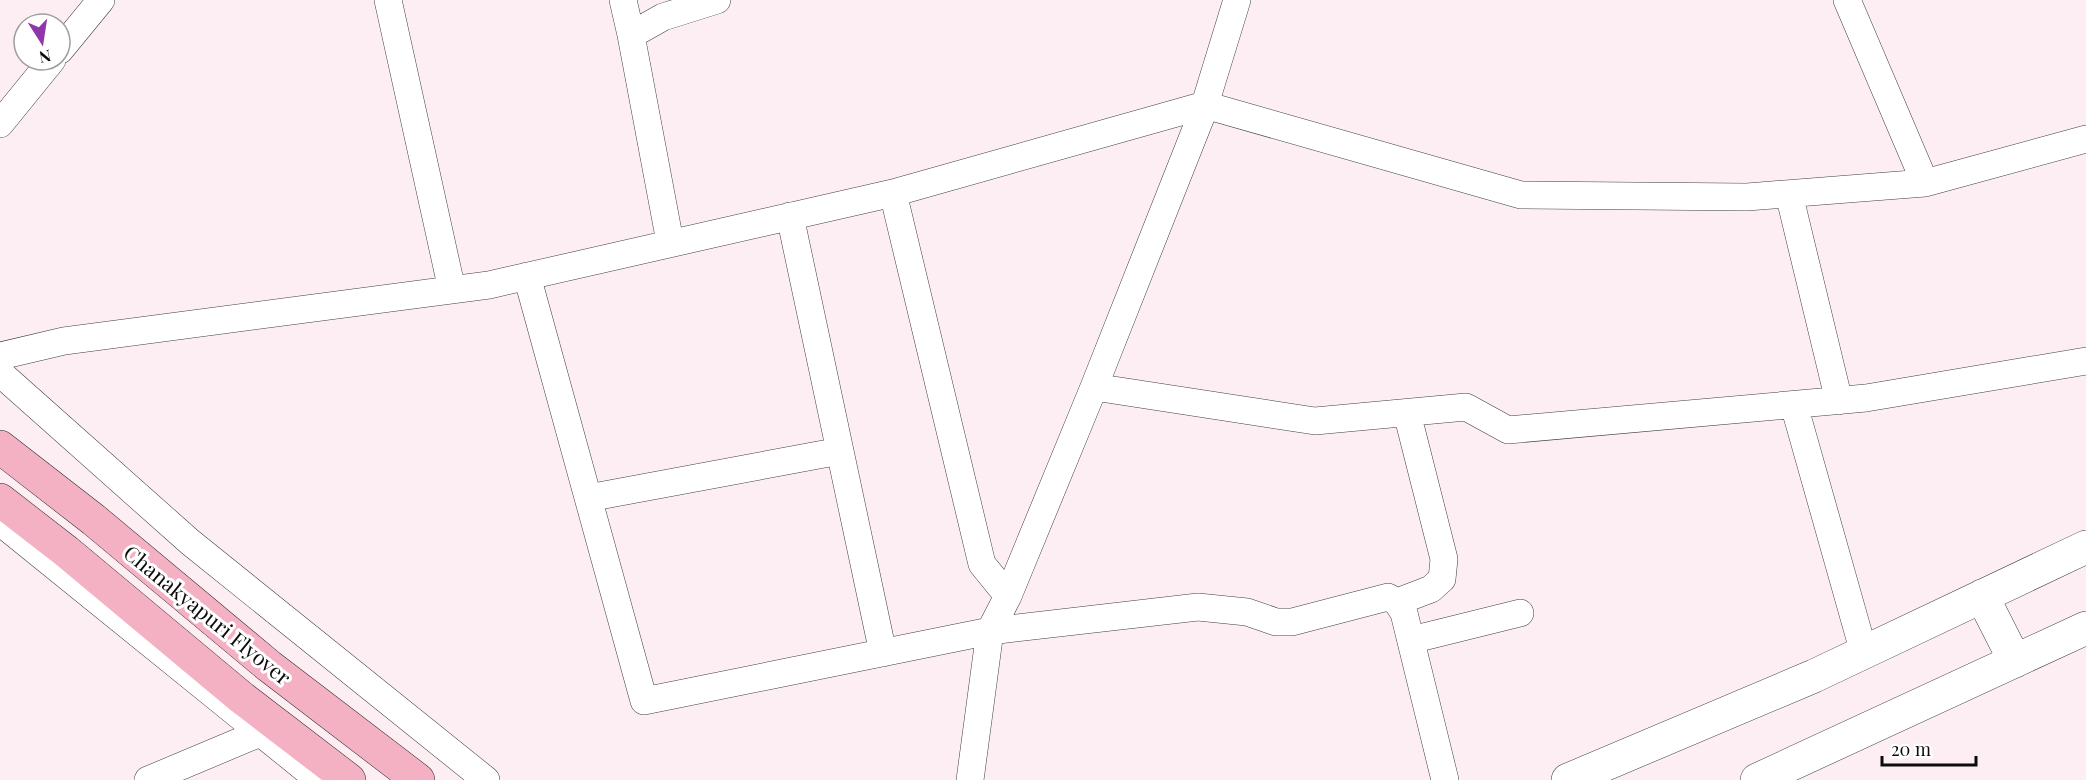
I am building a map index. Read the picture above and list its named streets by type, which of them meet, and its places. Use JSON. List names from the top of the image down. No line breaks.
{"streets":{"main road":["Chanakyapuri Flyover"]},"scale_bar":"20 m","north":"bottom"}
